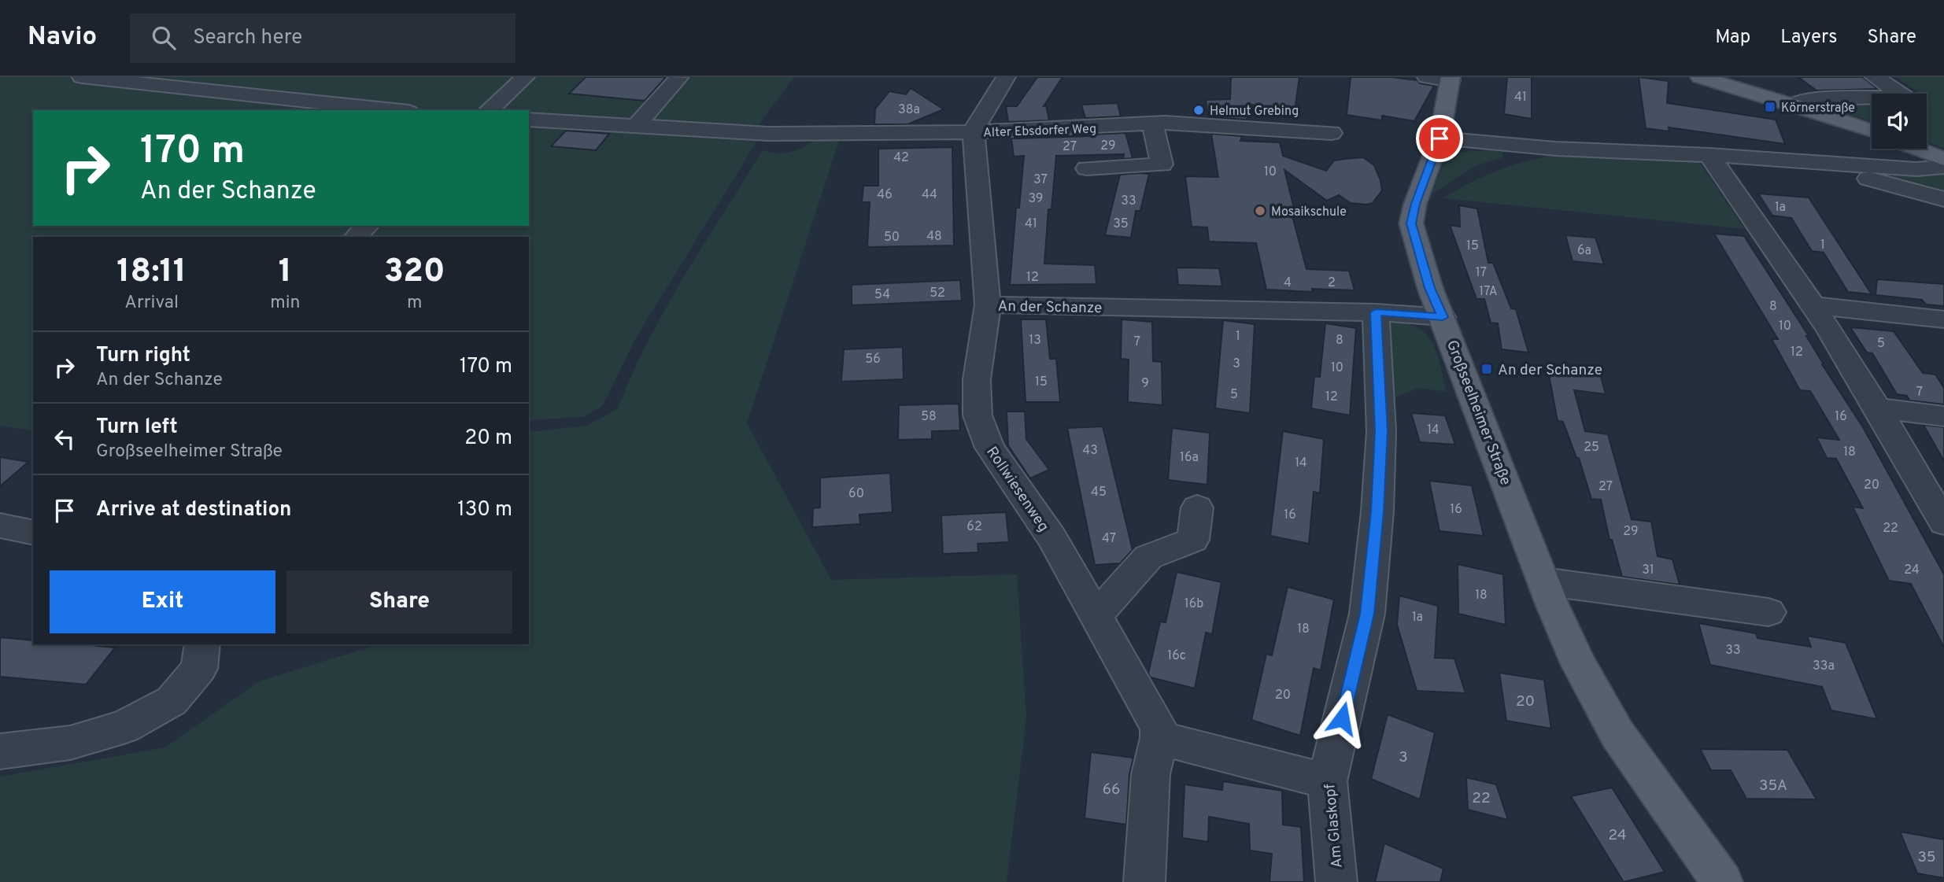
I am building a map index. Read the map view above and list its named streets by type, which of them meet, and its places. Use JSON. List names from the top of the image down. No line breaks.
{"streets":{"main road":["Großseelheimer Straße"],"street":["Alter Ebsdorfer Weg","An der Schanze","Rollwiesenweg","Am Glaskopf"]},"crossings":[["Alter Ebsdorfer Weg","Rollwiesenweg"],["An der Schanze","Großseelheimer Straße"],["An der Schanze","Rollwiesenweg"],["An der Schanze","Am Glaskopf"]],"places":{"transit":["Körnerstraße","An der Schanze"],"other":["Helmut Grebing","Mosaikschule"]},"house_numbers":["41","38a","29","27","42","10","37","46","44","39","33","1a","41","35","48","50","1","15","6a","17","12","4","2","17A","52","54","8","10","1","13","8","7","5","12","56","3","10","15","9","7","5","12","58","16","14","25","43","18","16a","14","20","27","45","60","16","16","62","22","29","47","31","24","18","16b","1a","18","33","16c","33a","20","20","3","35A","66","22","24","35"],"page":{"header":"Navio","search":"Search here","nav":["Map","Layers","Share"],"turn":["170 m","An der Schanze"],"eta":["18:11","Arrival","1","min","320","m"],"list":[{"name":"Turn right","note":"An der Schanze","value":"170 m"},{"name":"Turn left","note":"Großseelheimer Straße","value":"20 m"},{"name":"Arrive at destination","value":"130 m"}],"buttons":["Exit","Share"]}}
